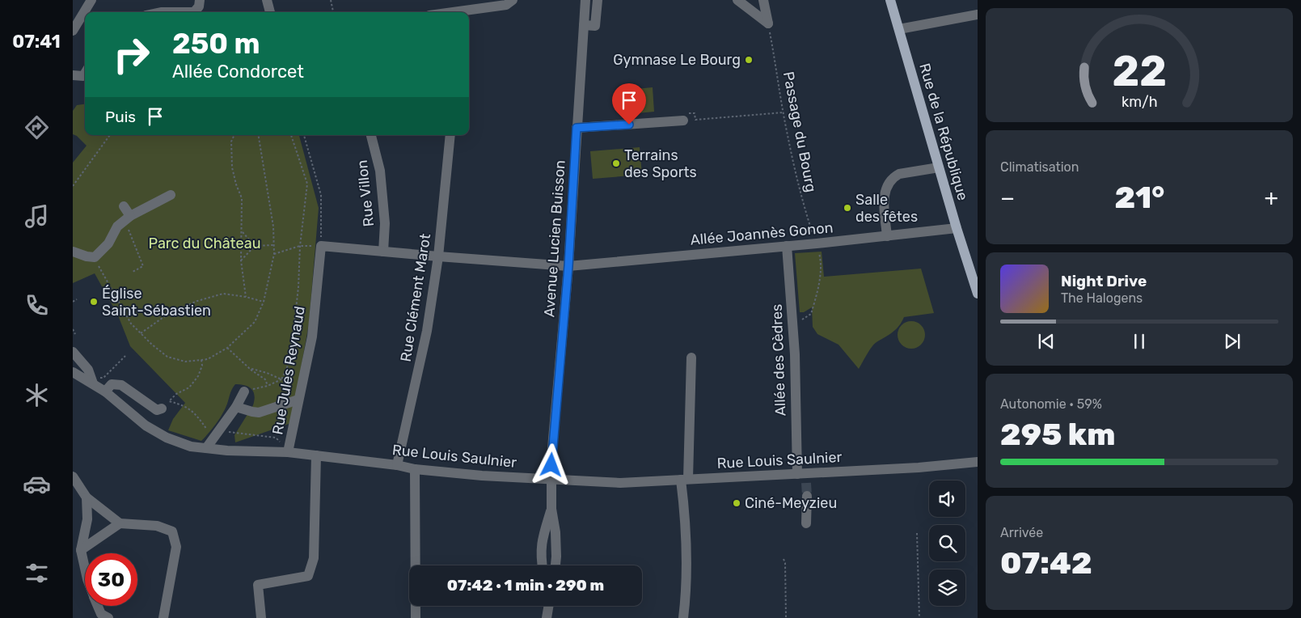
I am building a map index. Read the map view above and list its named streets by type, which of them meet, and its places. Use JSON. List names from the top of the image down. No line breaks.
{"streets":{"main road":["Rue de la République"],"street":["Rue Villon","Allée Joannès Gonon","Avenue Lucien Buisson","Rue Clément Marot","Allée des Cèdres","Rue Jules Reynaud","Rue Louis Saulnier"],"path":["Passage du Bourg"]},"crossings":[["Passage du Bourg","Allée Joannès Gonon"],["Passage du Bourg","Allée des Cèdres"],["Rue de la République","Allée Joannès Gonon"],["Rue Villon","Allée Joannès Gonon"],["Allée Joannès Gonon","Avenue Lucien Buisson"],["Allée Joannès Gonon","Rue Clément Marot"],["Allée Joannès Gonon","Allée des Cèdres"],["Allée Joannès Gonon","Rue Jules Reynaud"],["Avenue Lucien Buisson","Rue Louis Saulnier"],["Rue Clément Marot","Rue Louis Saulnier"],["Allée des Cèdres","Rue Louis Saulnier"],["Rue Jules Reynaud","Rue Louis Saulnier"]],"parks":["Parc du Château"],"places":["Gymnase Le Bourg","Terrains des Sports","Salle des fêtes","Église Saint-Sébastien","Ciné-Meyzieu"],"page":{"tabs":"07:41","turn":["250 m","Allée Condorcet"],"then":"Puis","tile":["Climatisation",["Autonomie · 59%","295 km"],["Arrivée","07:42"]],"heat":["−","21°","+"],"song":["Night Drive","The Halogens"],"limit":"30","trip":"07:42 · 1 min · 290 m","gauge":["22","km/h"]}}
